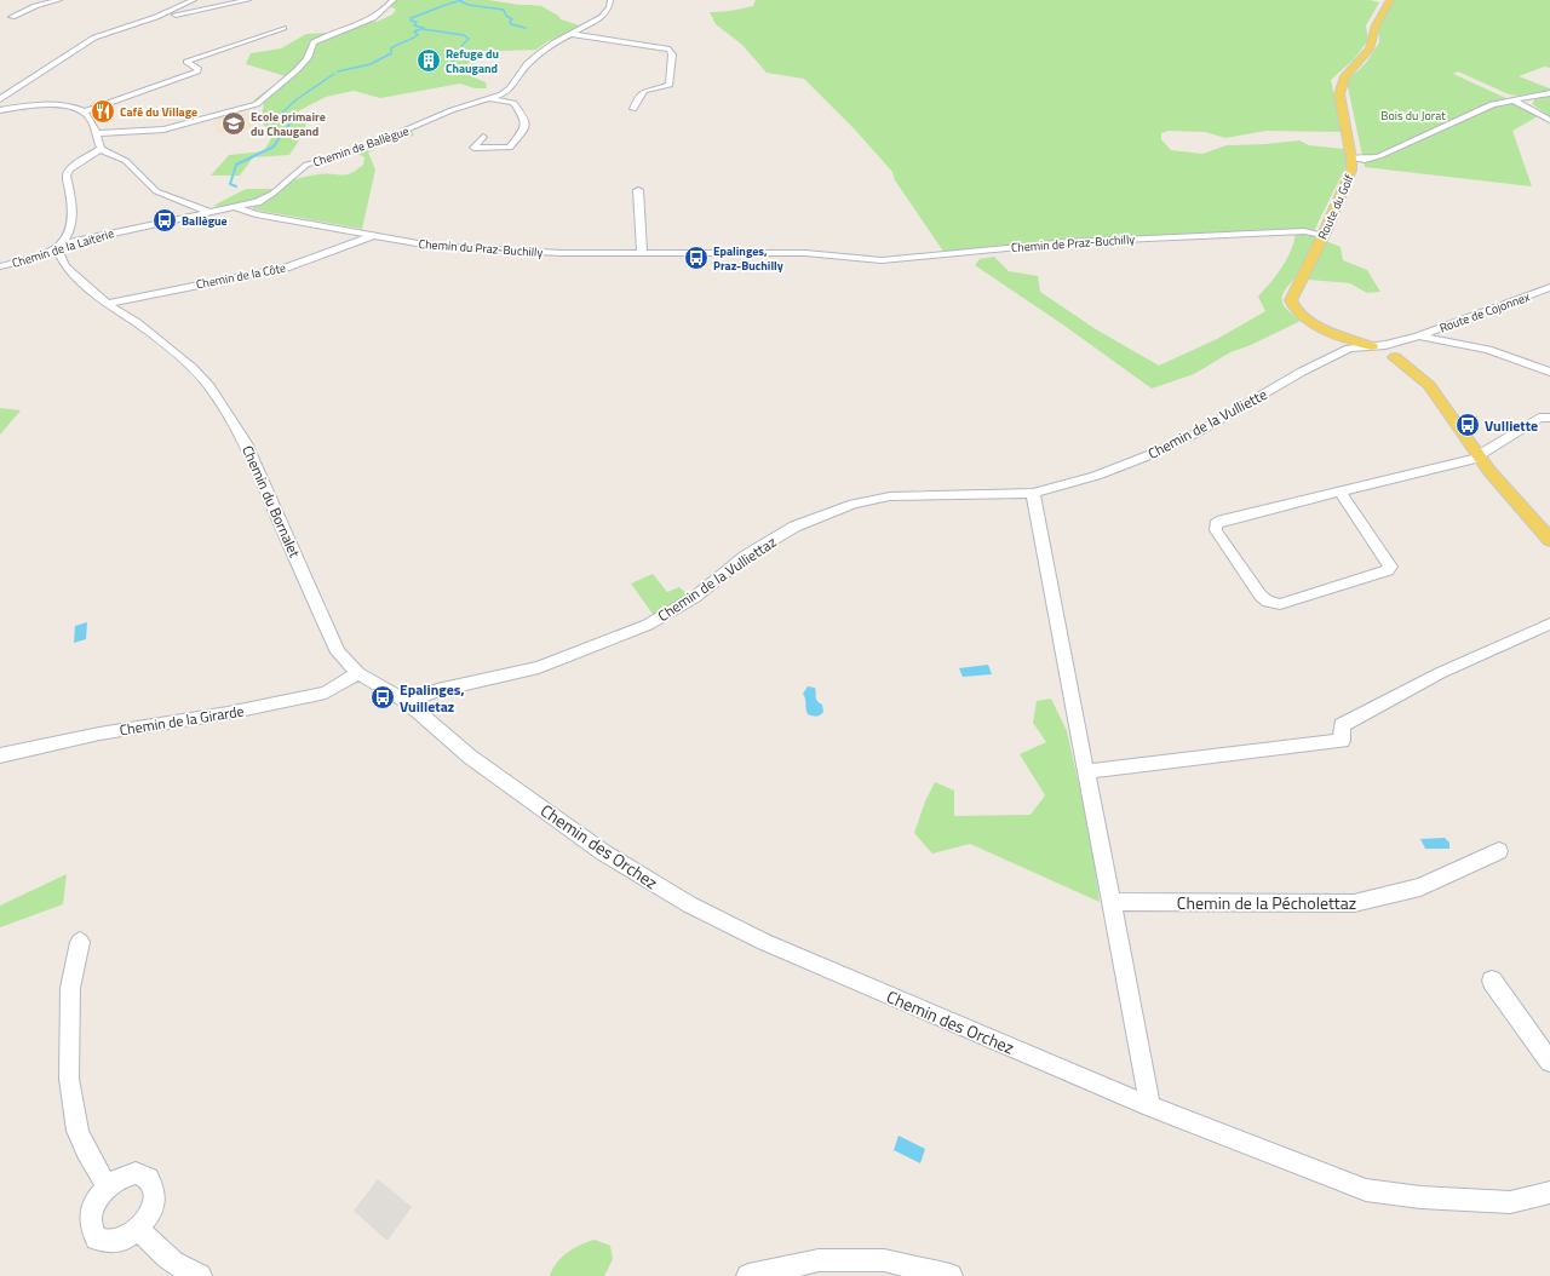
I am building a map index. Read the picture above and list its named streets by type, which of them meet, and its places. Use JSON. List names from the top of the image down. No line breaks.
{"streets":{"main road":["Route du Golf"],"street":["Chemin de Ballègue","Chemin de Praz-Buchilly","Chemin de la Laiterie","Chemin du Praz-Buchilly","Chemin de la Côte","Route de Cojonnex","Chemin de la Vulliette","Chemin du Bornalet","Chemin de la Vulliettaz","Chemin de la Girarde","Chemin des Orchez","Chemin de la Pécholettaz"]},"crossings":[["Chemin de Ballègue","Chemin de la Laiterie"],["Chemin de Ballègue","Chemin du Praz-Buchilly"],["Route du Golf","Chemin de Praz-Buchilly"],["Route du Golf","Route de Cojonnex"],["Route du Golf","Chemin de la Vulliette"],["Chemin de Praz-Buchilly","Chemin du Praz-Buchilly"],["Chemin de la Laiterie","Chemin du Bornalet"],["Chemin du Praz-Buchilly","Chemin de la Côte"],["Chemin de la Côte","Chemin du Bornalet"],["Chemin de la Vulliette","Chemin de la Vulliettaz"],["Chemin du Bornalet","Chemin de la Vulliettaz"],["Chemin du Bornalet","Chemin de la Girarde"],["Chemin du Bornalet","Chemin des Orchez"],["Chemin de la Vulliettaz","Chemin des Orchez"]],"parks":["Bois du Jorat"],"places":{"building":["Refuge du Chaugand"],"restaurant":["Café du Village"],"school or university":["Ecole primaire du Chaugand"],"bus stop":["Ballègue","Epalinges, Praz-Buchilly","Vulliette","Epalinges, Vuilletaz"]}}
